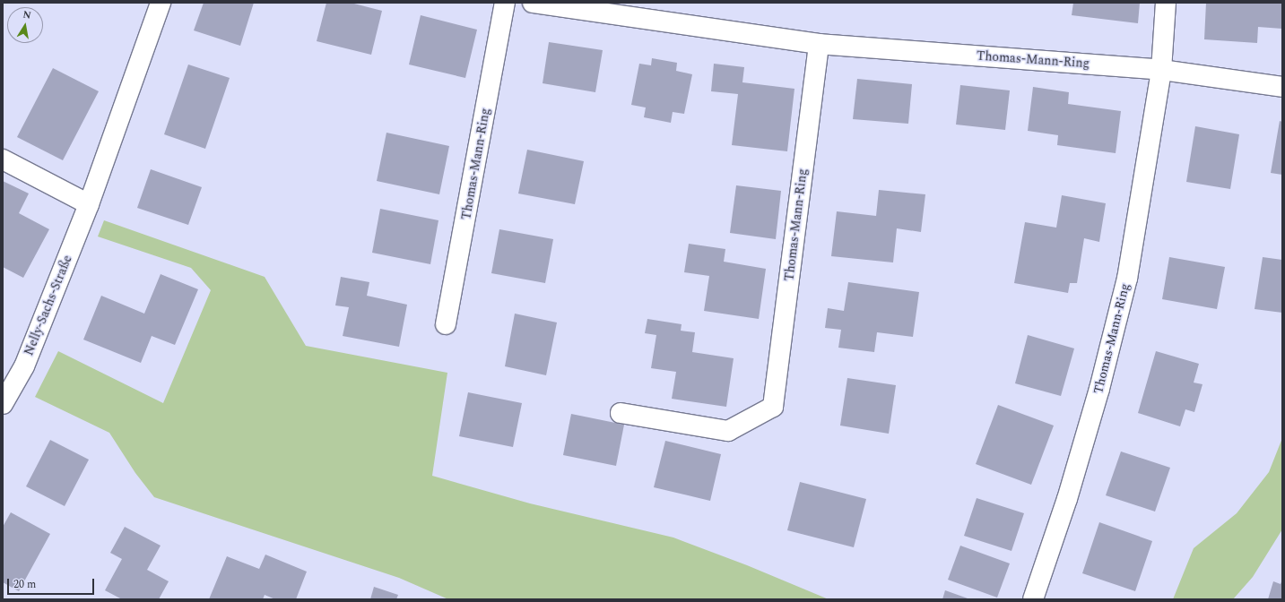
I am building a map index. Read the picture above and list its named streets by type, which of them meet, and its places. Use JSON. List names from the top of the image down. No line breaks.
{"streets":{"street":["Thomas-Mann-Ring","Nelly-Sachs-Straße"]},"scale_bar":"20 m","north":"top"}
